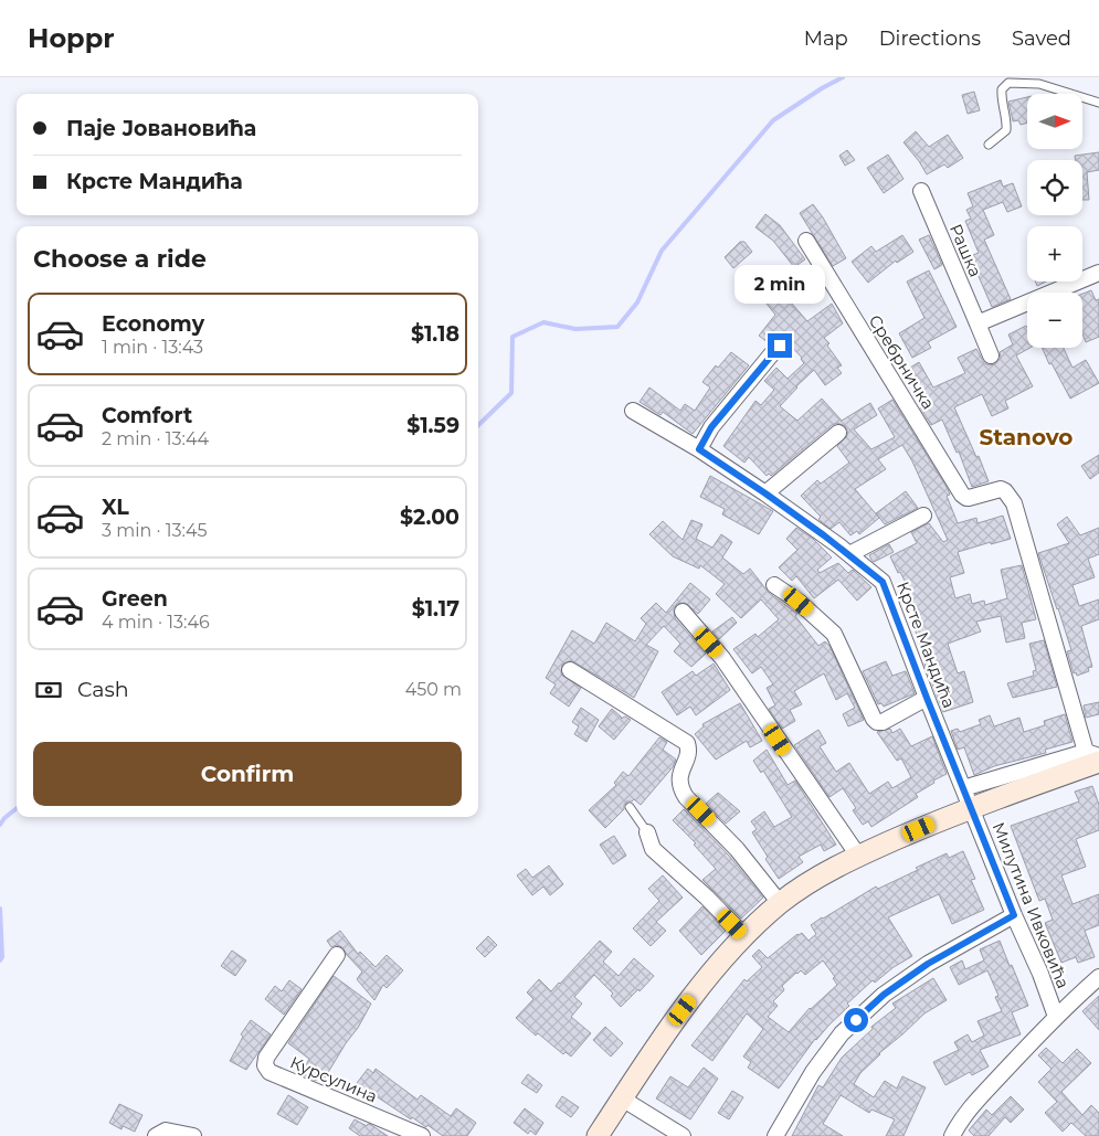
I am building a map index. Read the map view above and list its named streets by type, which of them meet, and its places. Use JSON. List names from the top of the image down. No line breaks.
{"streets":{"street":["Рашка","Сребрничка","Крсте Мандића","Милутина Ивковића","Курсулина"]},"crossings":[["Крсте Мандића","Милутина Ивковића"]],"districts":["Stanovo"],"north":"right","page":{"header":"Hoppr","nav":["Map","Directions","Saved"],"map_buttons":["+","−"],"banner":["Паје Јовановића","Крсте Мандића"],"heading":"Choose a ride","bubble":"2 min","list":[{"name":"Economy","note":"1 min · 13:43","value":"$1.18"},{"name":"Comfort","note":"2 min · 13:44","value":"$1.59"},{"name":"XL","note":"3 min · 13:45","value":"$2.00"},{"name":"Green","note":"4 min · 13:46","value":"$1.17"}],"pay":["Cash","450 m"],"buttons":"Confirm"}}
